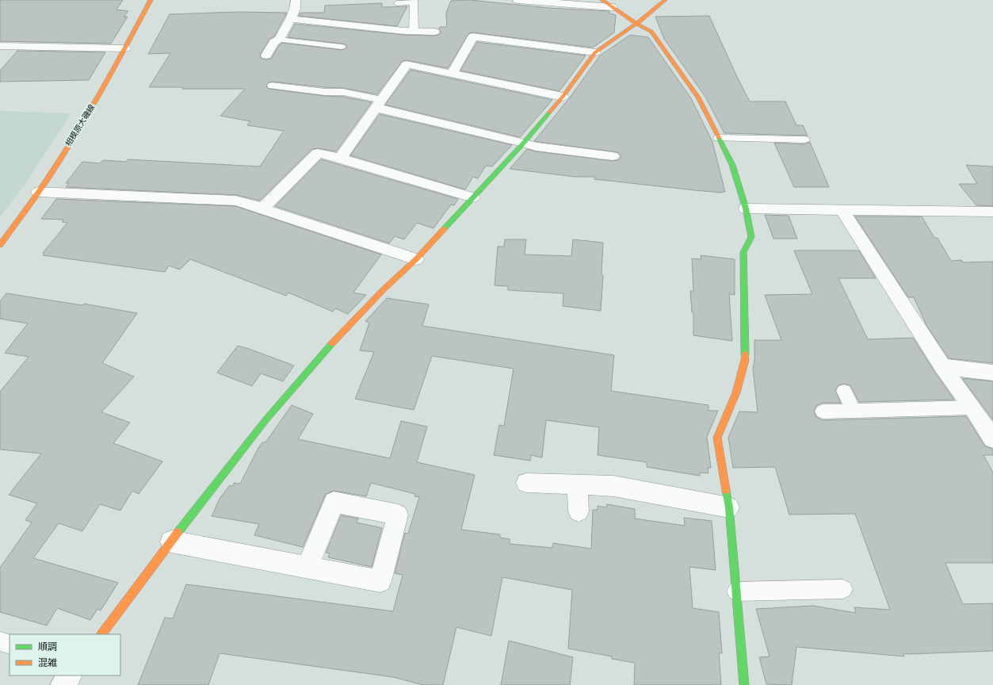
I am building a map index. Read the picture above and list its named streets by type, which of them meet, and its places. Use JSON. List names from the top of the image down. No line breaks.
{"streets":{"street":["相模原大磯線"]},"legend":["順調","混雑"]}
